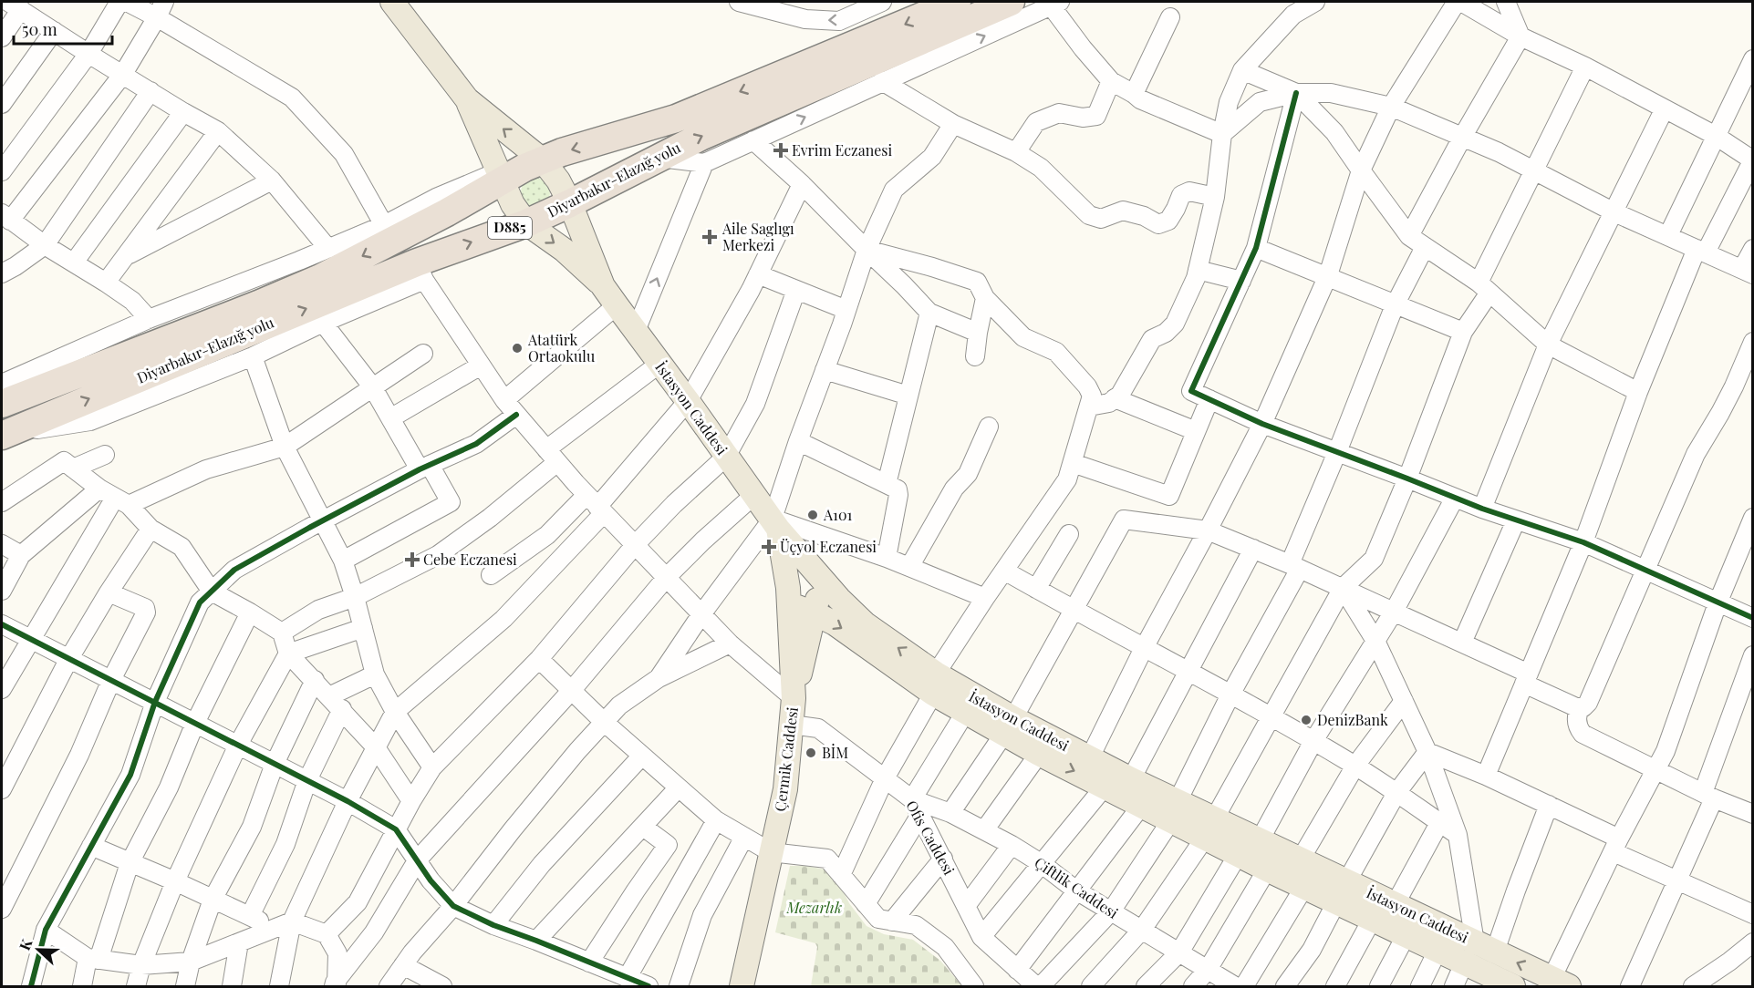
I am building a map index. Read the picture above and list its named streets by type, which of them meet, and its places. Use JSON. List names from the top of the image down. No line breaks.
{"streets":{"highway":["Diyarbakır-Elazığ yolu","D885"],"main road":["İstasyon Caddesi","Çermik Caddesi"],"street":["Ofis Caddesi","Çiftlik Caddesi"]},"crossings":[["İstasyon Caddesi","Çermik Caddesi"],["Çermik Caddesi","Ofis Caddesi"],["Ofis Caddesi","Çiftlik Caddesi"]],"parks":["Mezarlık"],"places":{"health":["Evrim Eczanesi","Aile Saglıgı Merkezi","Üçyol Eczanesi","Cebe Eczanesi"],"other":["Atatürk Ortaokulu","A101","DenizBank","BİM"]},"scale_bar":"50 m","north":"left"}
